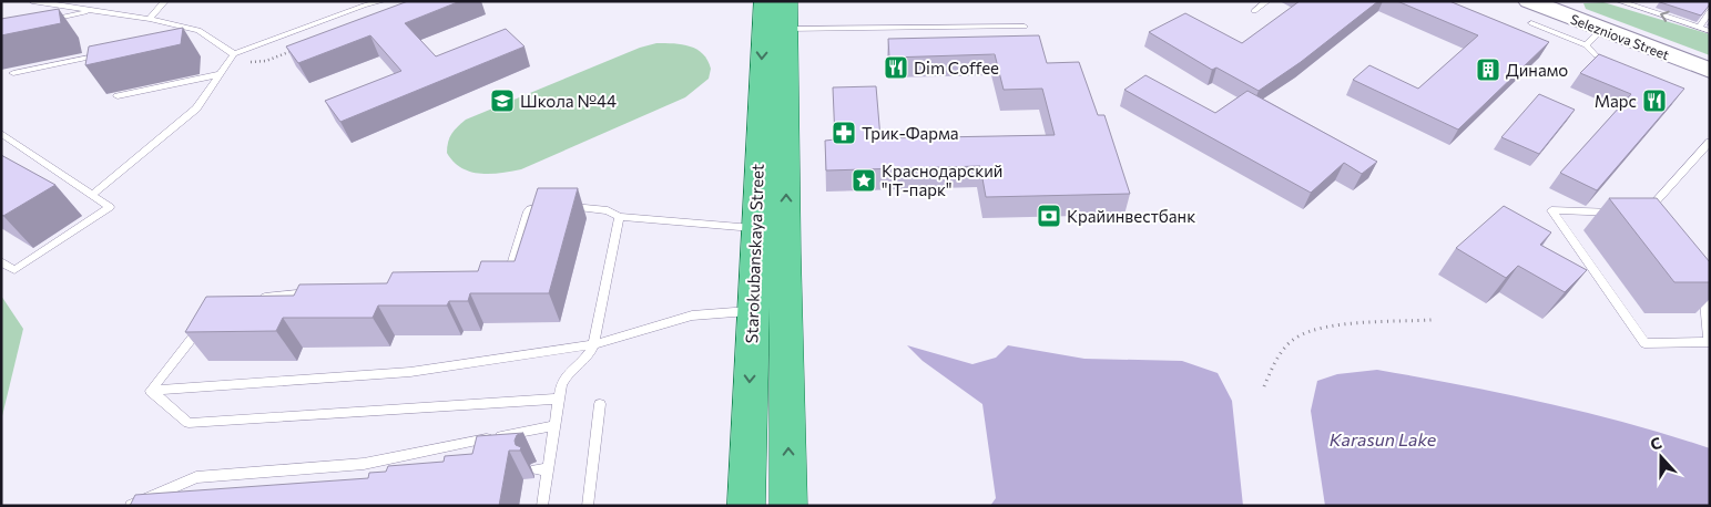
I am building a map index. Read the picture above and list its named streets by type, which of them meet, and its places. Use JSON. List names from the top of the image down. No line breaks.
{"streets":{"main road":["Selezniova Street","Starokubanskaya Street"]},"water":["Karasun Lake"],"places":{"restaurant":["Dim Coffee","Марс"],"building":["Динамо"],"school or university":["Школа №44"],"pharmacy":["Трик-Фарма"],"place":["Краснодарский \"IT-парк\""],"bank":["Крайинвестбанк"]},"north":"top"}
